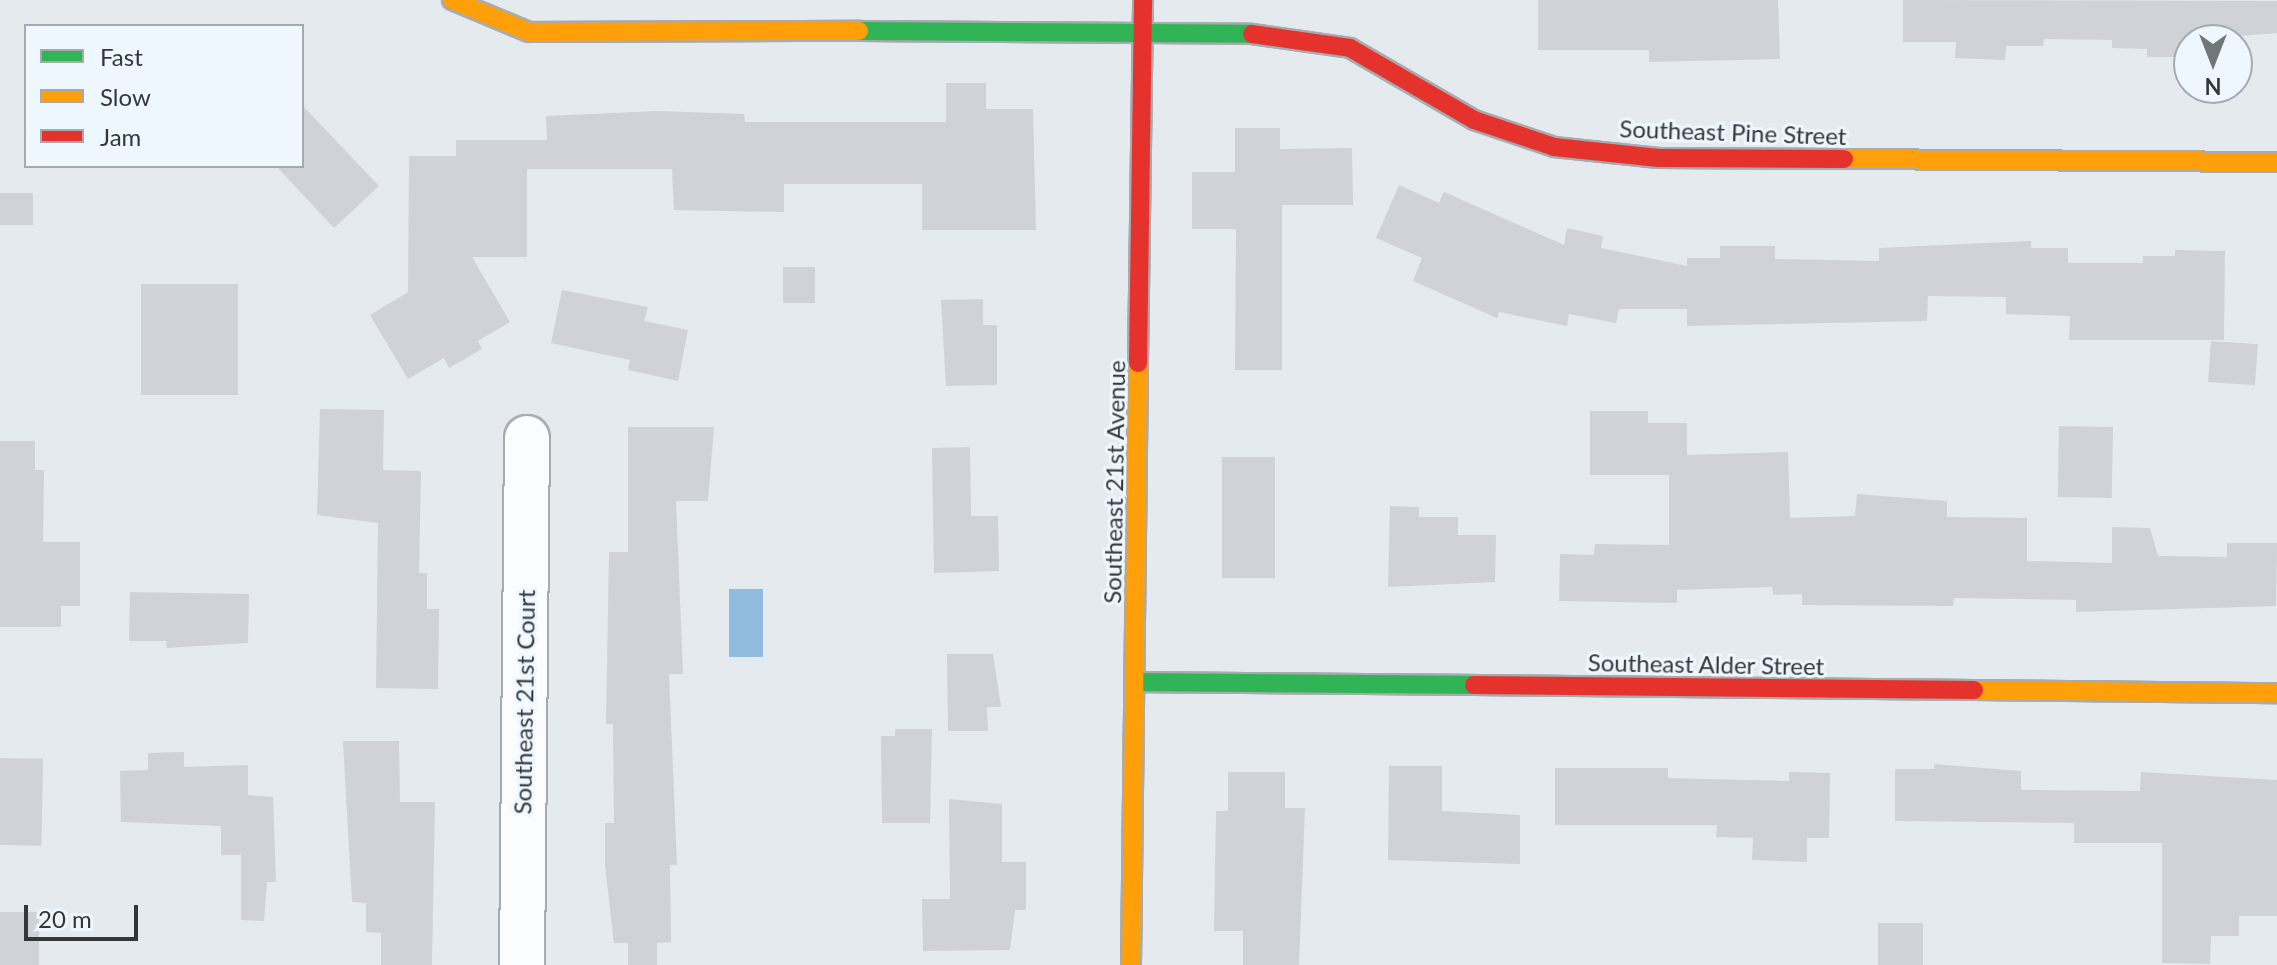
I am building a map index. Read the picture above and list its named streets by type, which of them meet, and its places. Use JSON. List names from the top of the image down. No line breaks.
{"streets":{"street":["Southeast Pine Street","Southeast 21st Avenue","Southeast Alder Street","Southeast 21st Court"]},"crossings":[["Southeast Pine Street","Southeast 21st Avenue"],["Southeast 21st Avenue","Southeast Alder Street"]],"legend":["Fast","Slow","Jam"],"scale_bar":"20 m","north":"bottom"}
